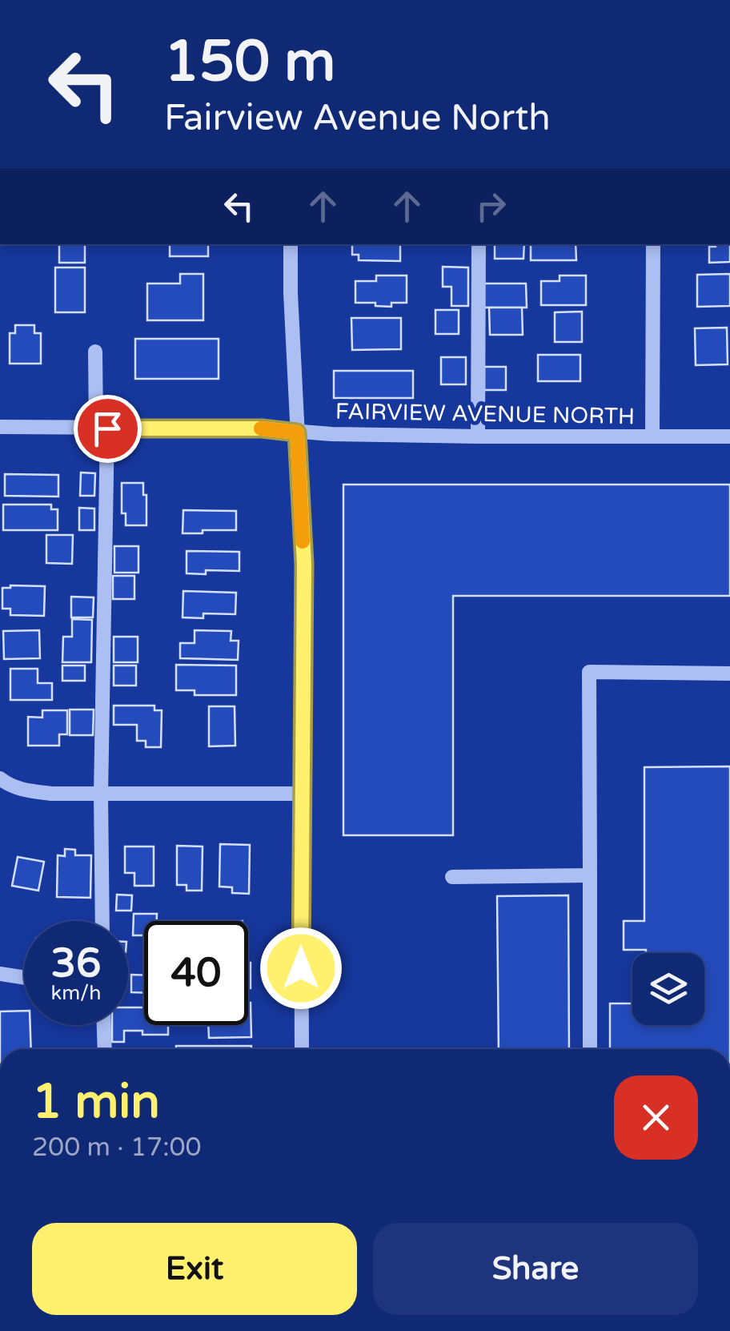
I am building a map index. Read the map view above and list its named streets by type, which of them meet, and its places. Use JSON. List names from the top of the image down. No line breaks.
{"streets":{"street":["FAIRVIEW AVENUE NORTH"]},"page":{"turn":["150 m","Fairview Avenue North"],"speed":"36 km/h","limit":"40","heading":["1 min","200 m · 17:00"],"buttons":["Exit","Share"]}}
